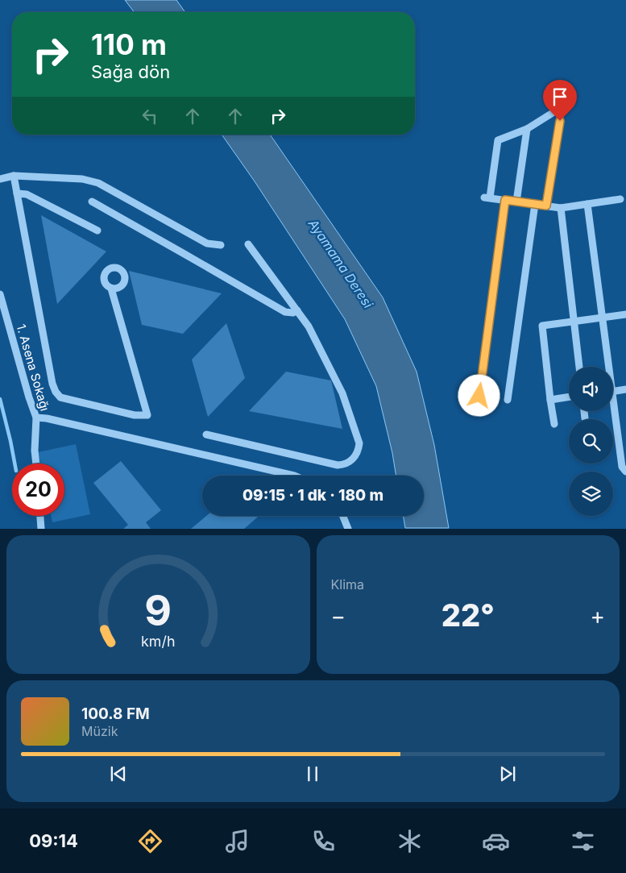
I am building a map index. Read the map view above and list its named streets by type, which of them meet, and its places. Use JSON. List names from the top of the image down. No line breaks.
{"streets":{"street":["1. Asena Sokağı"]},"water":["Ayamama Deresi"],"page":{"turn":["110 m","Sağa dön"],"limit":"20","trip":"09:15 · 1 dk · 180 m","tile":"Klima","heat":["−","22°","+"],"song":["100.8 FM","Müzik"],"tabs":"09:14","gauge":["9","km/h"]}}
